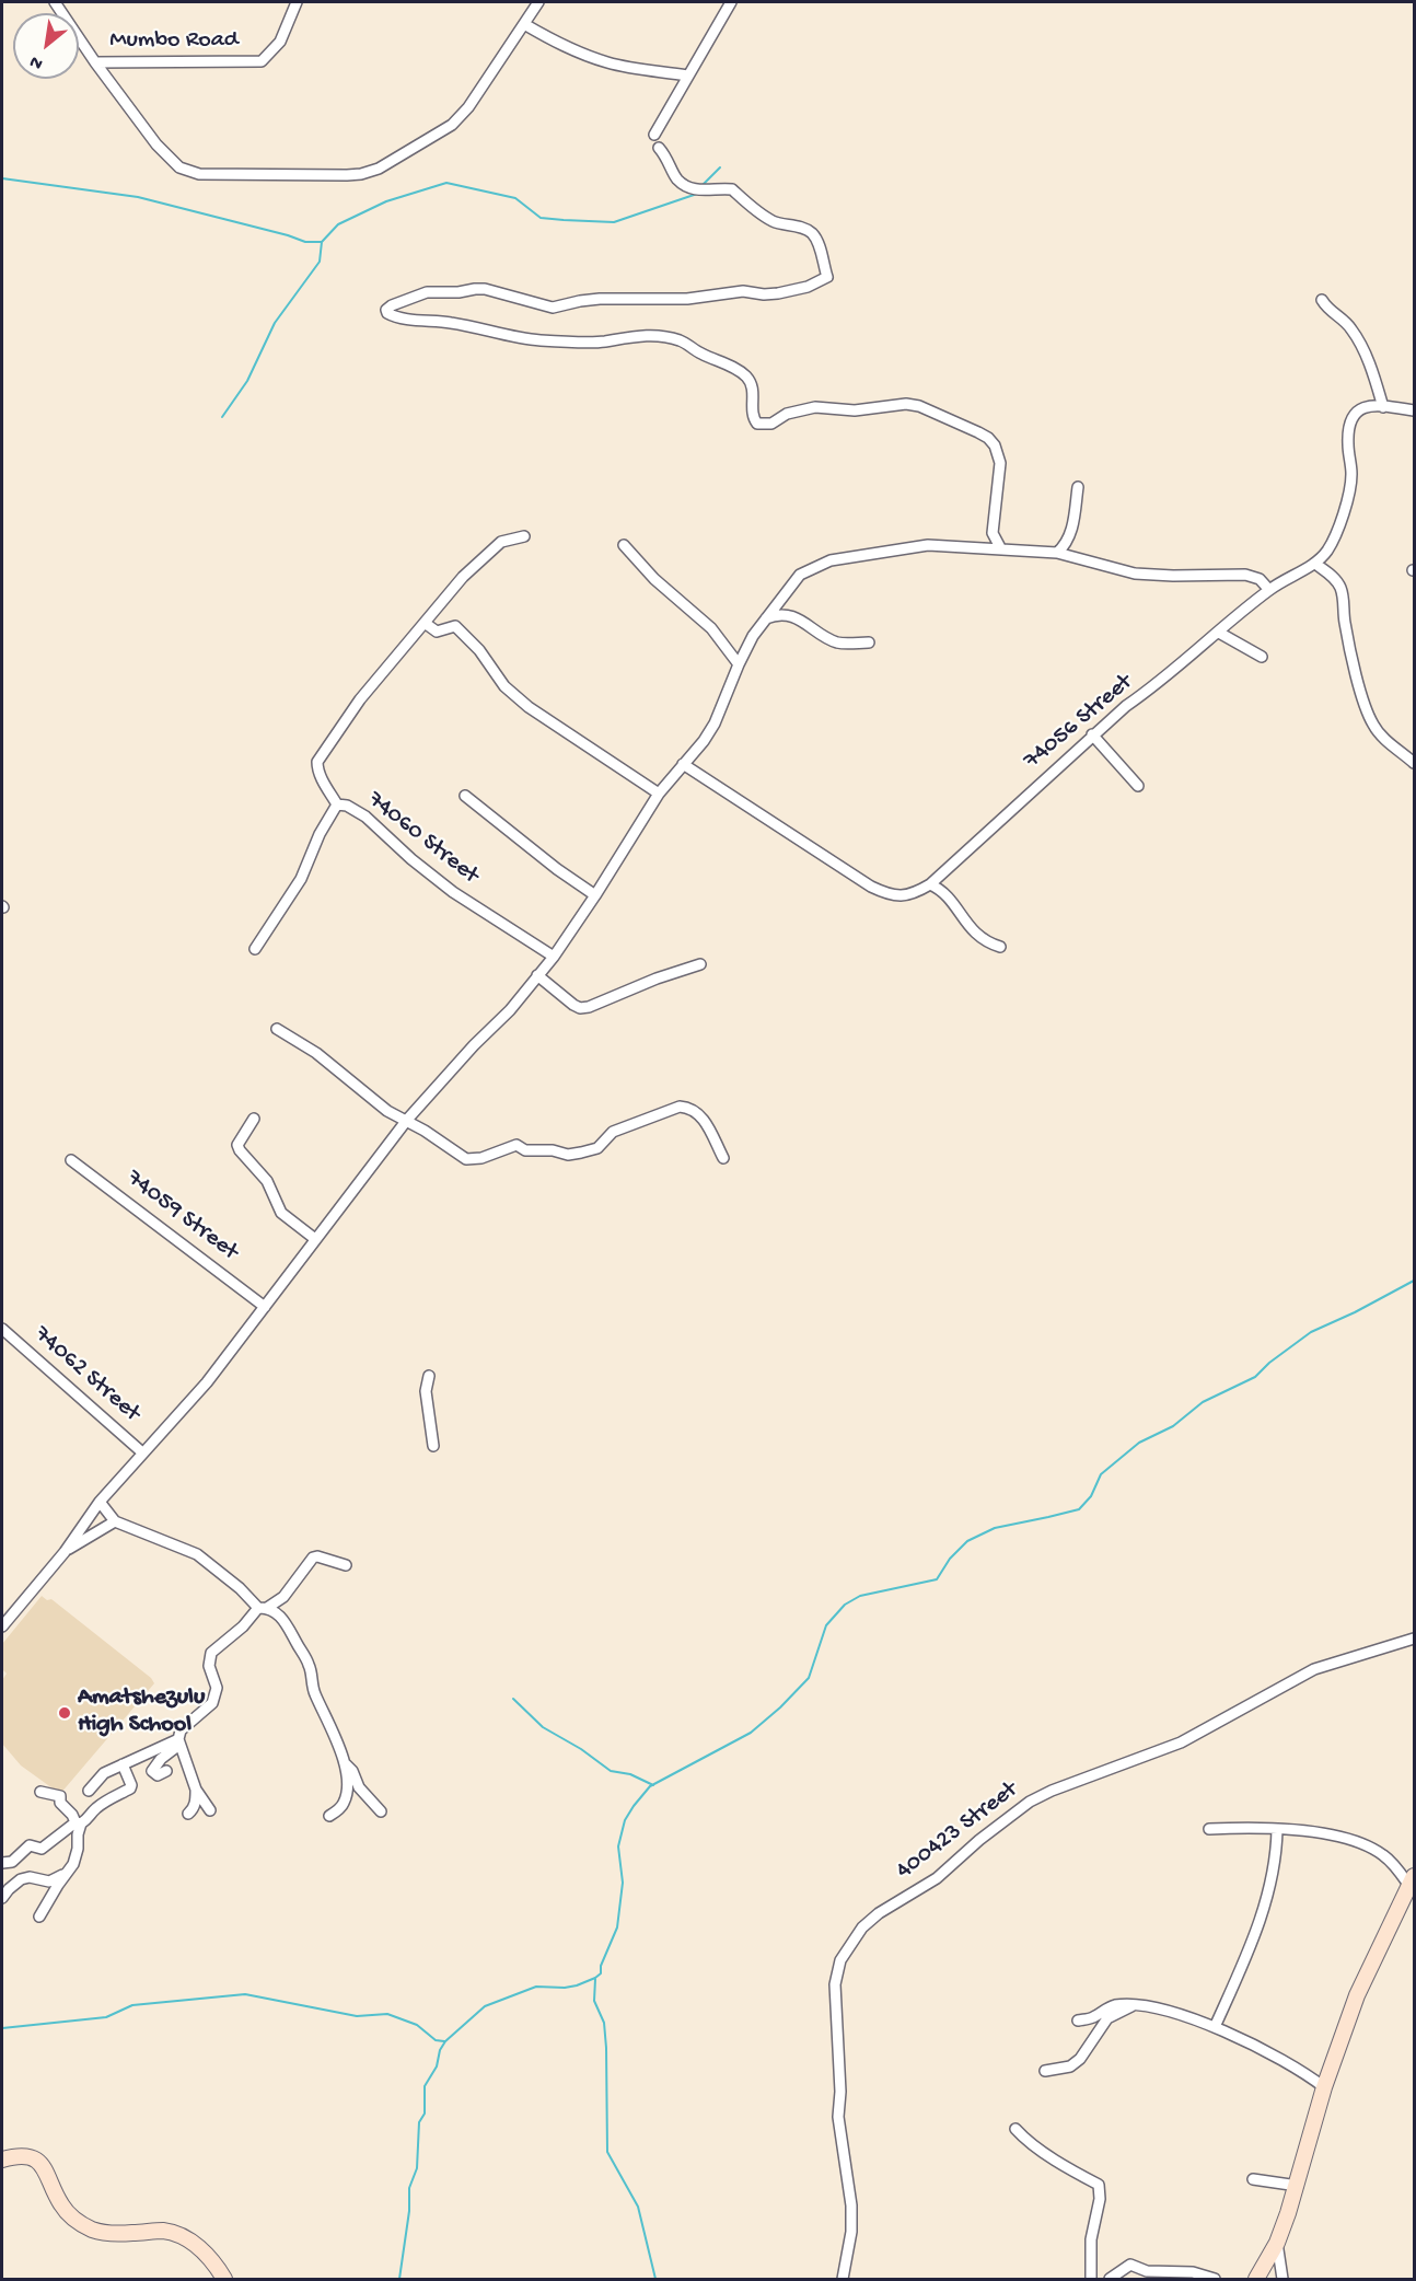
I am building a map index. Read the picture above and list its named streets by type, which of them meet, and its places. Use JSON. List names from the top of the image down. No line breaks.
{"streets":{"street":["Mumbo Road","74056 Street","74060 Street","74059 Street","74062 Street","400423 Street"]},"places":["Amatshezulu High School"],"north":"bottom left"}
